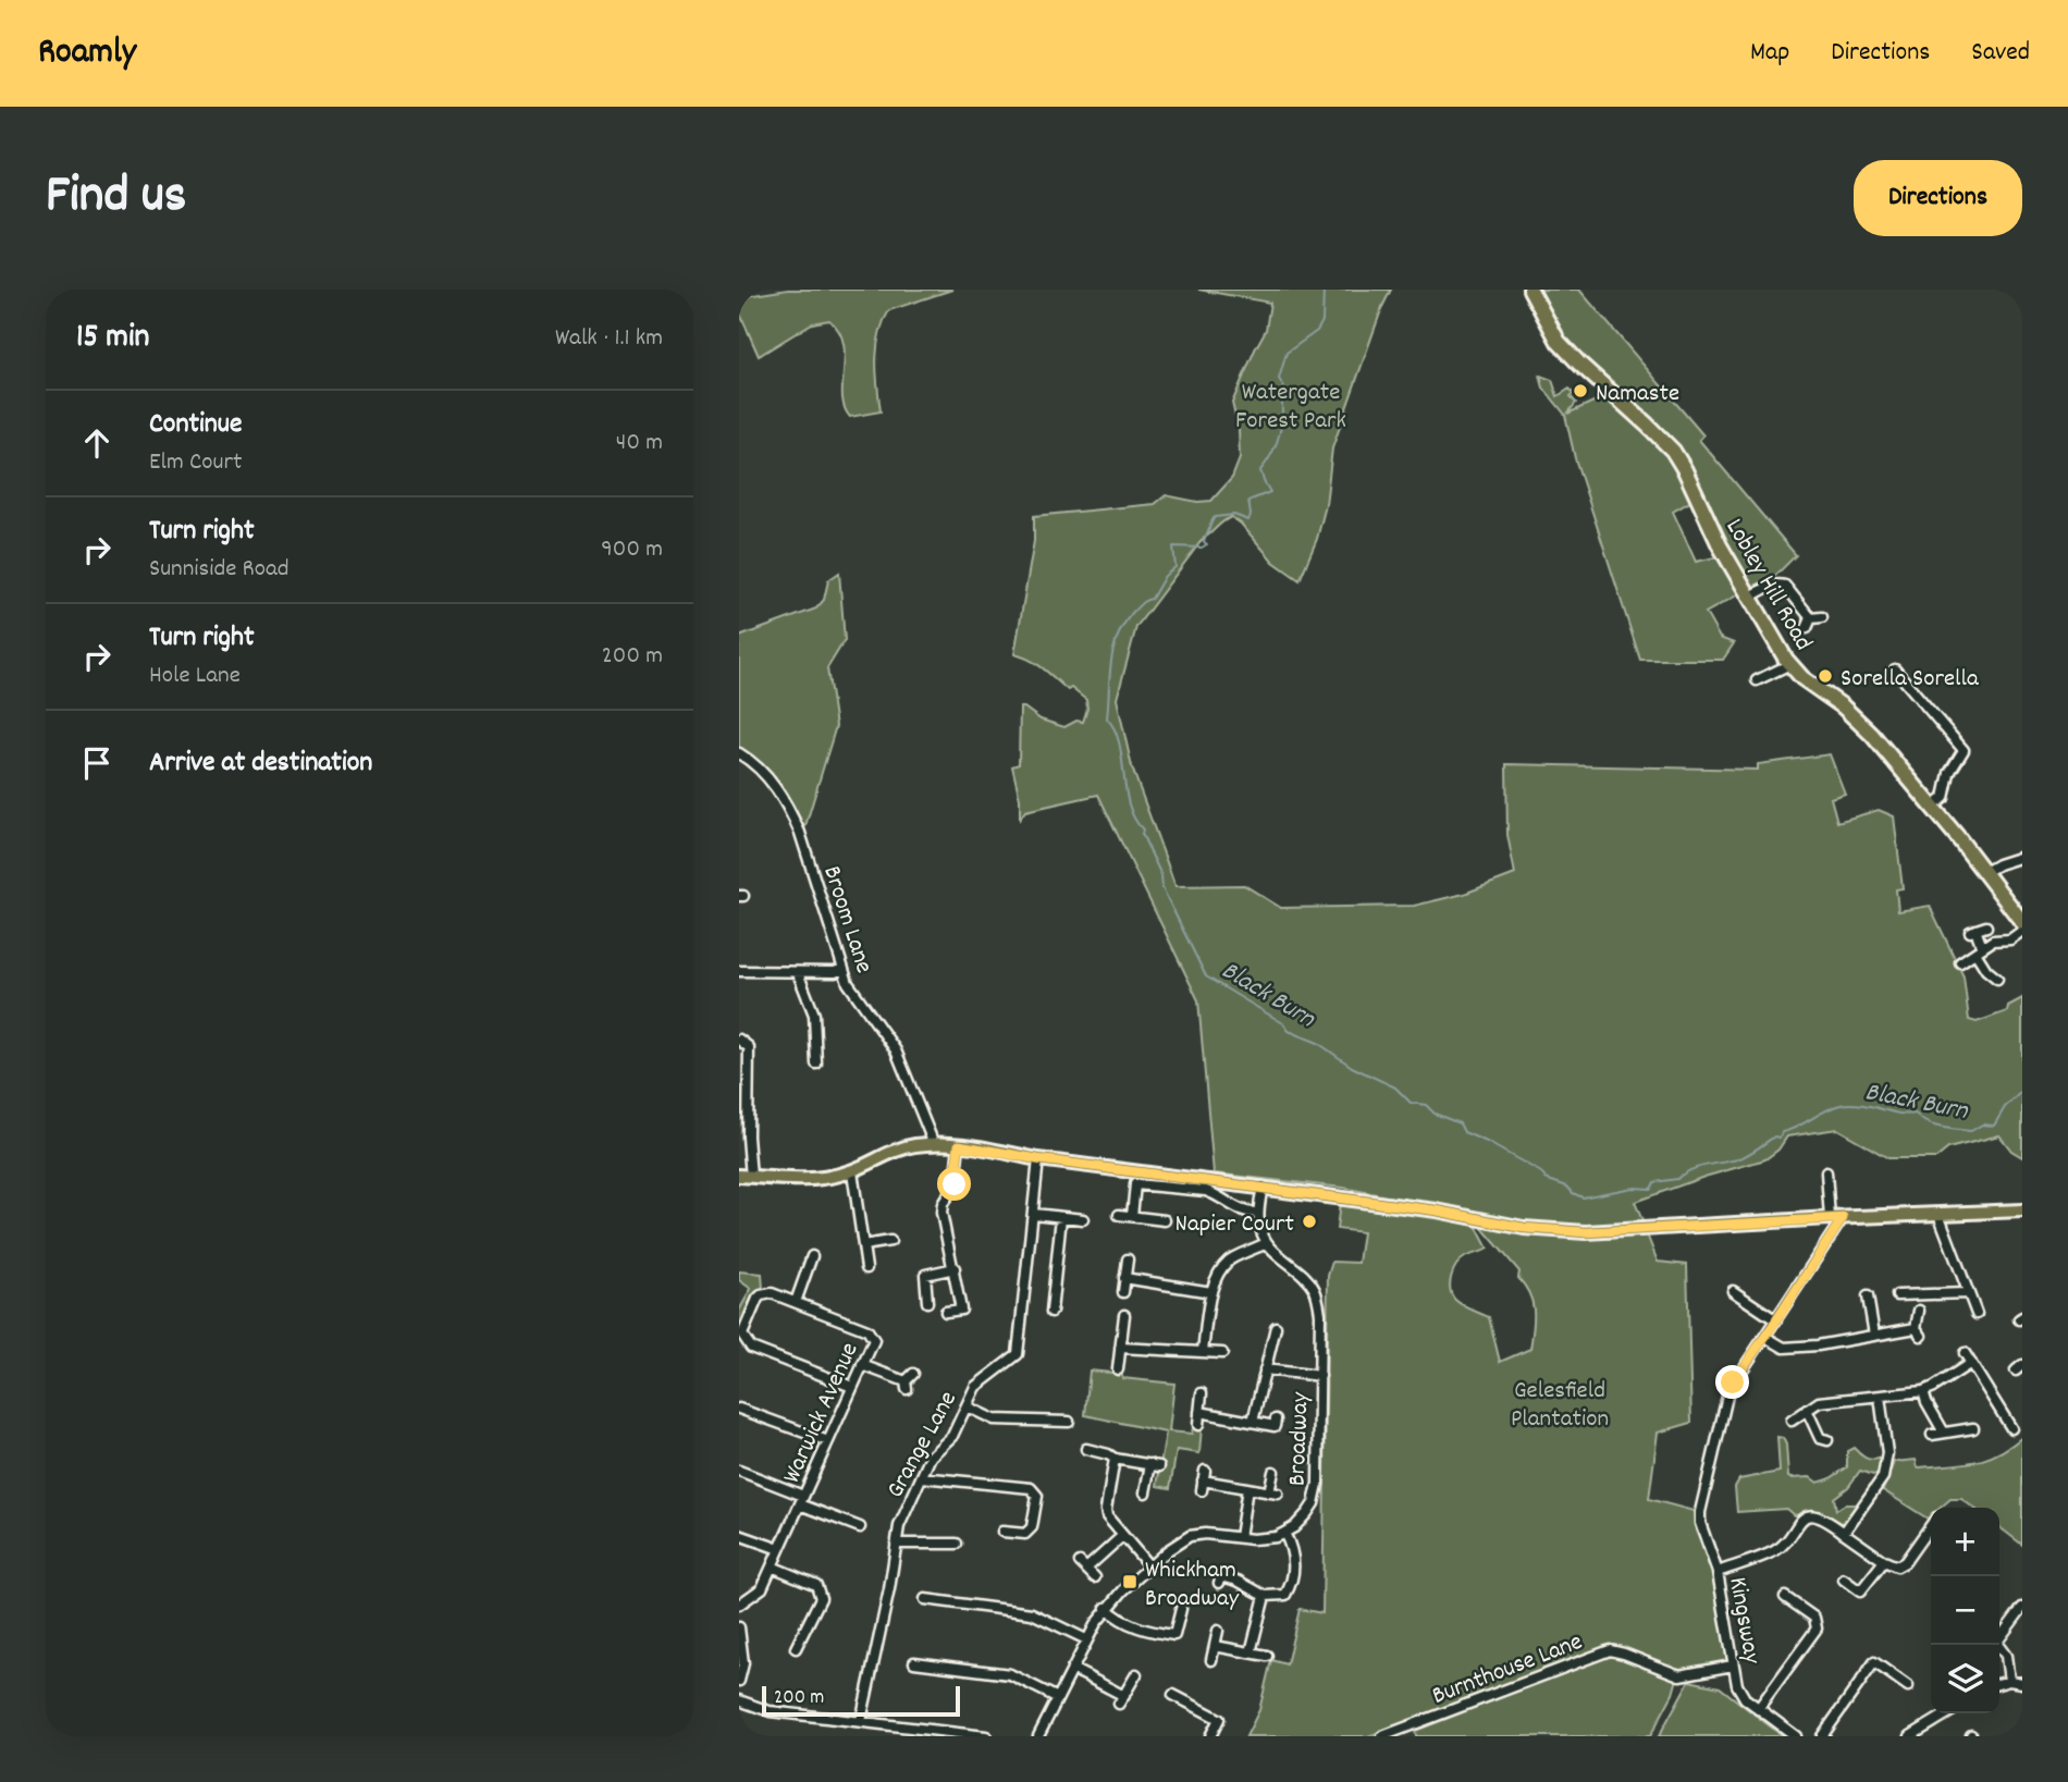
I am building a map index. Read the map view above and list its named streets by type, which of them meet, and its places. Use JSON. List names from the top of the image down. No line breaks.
{"streets":{"highway":["Lobley Hill Road"],"street":["Broom Lane","Warwick Avenue","Broadway","Grange Lane","Kingsway","Burnthouse Lane"]},"crossings":[["Kingsway","Burnthouse Lane"]],"water":["Black Burn"],"parks":["Watergate Forest Park","Gelesfield Plantation"],"places":{"other":["Namaste","Sorella Sorella","Napier Court"],"transit":["Whickham Broadway"]},"scale_bar":"200 m","page":{"header":"Roamly","nav":["Map","Directions","Saved"],"title":"Find us","buttons":"Directions","heading":["15 min","Walk · 1.1 km"],"list":[["Continue","Elm Court","40 m"],["Turn right","Sunniside Road","900 m"],["Turn right","Hole Lane","200 m"],"Arrive at destination"],"map_buttons":["+","−"],"scale":"200 m"}}
